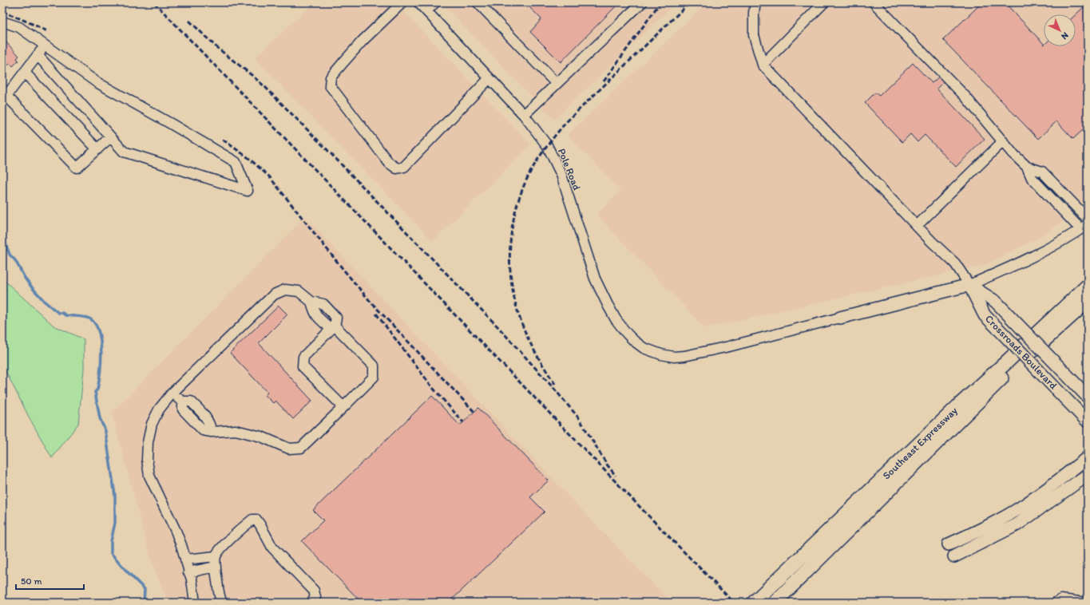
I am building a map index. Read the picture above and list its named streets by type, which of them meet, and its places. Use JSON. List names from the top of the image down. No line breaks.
{"streets":{"highway":["Southeast Expressway"],"main road":["Crossroads Boulevard"],"street":["Pole Road"]},"scale_bar":"50 m","north":"bottom right"}
